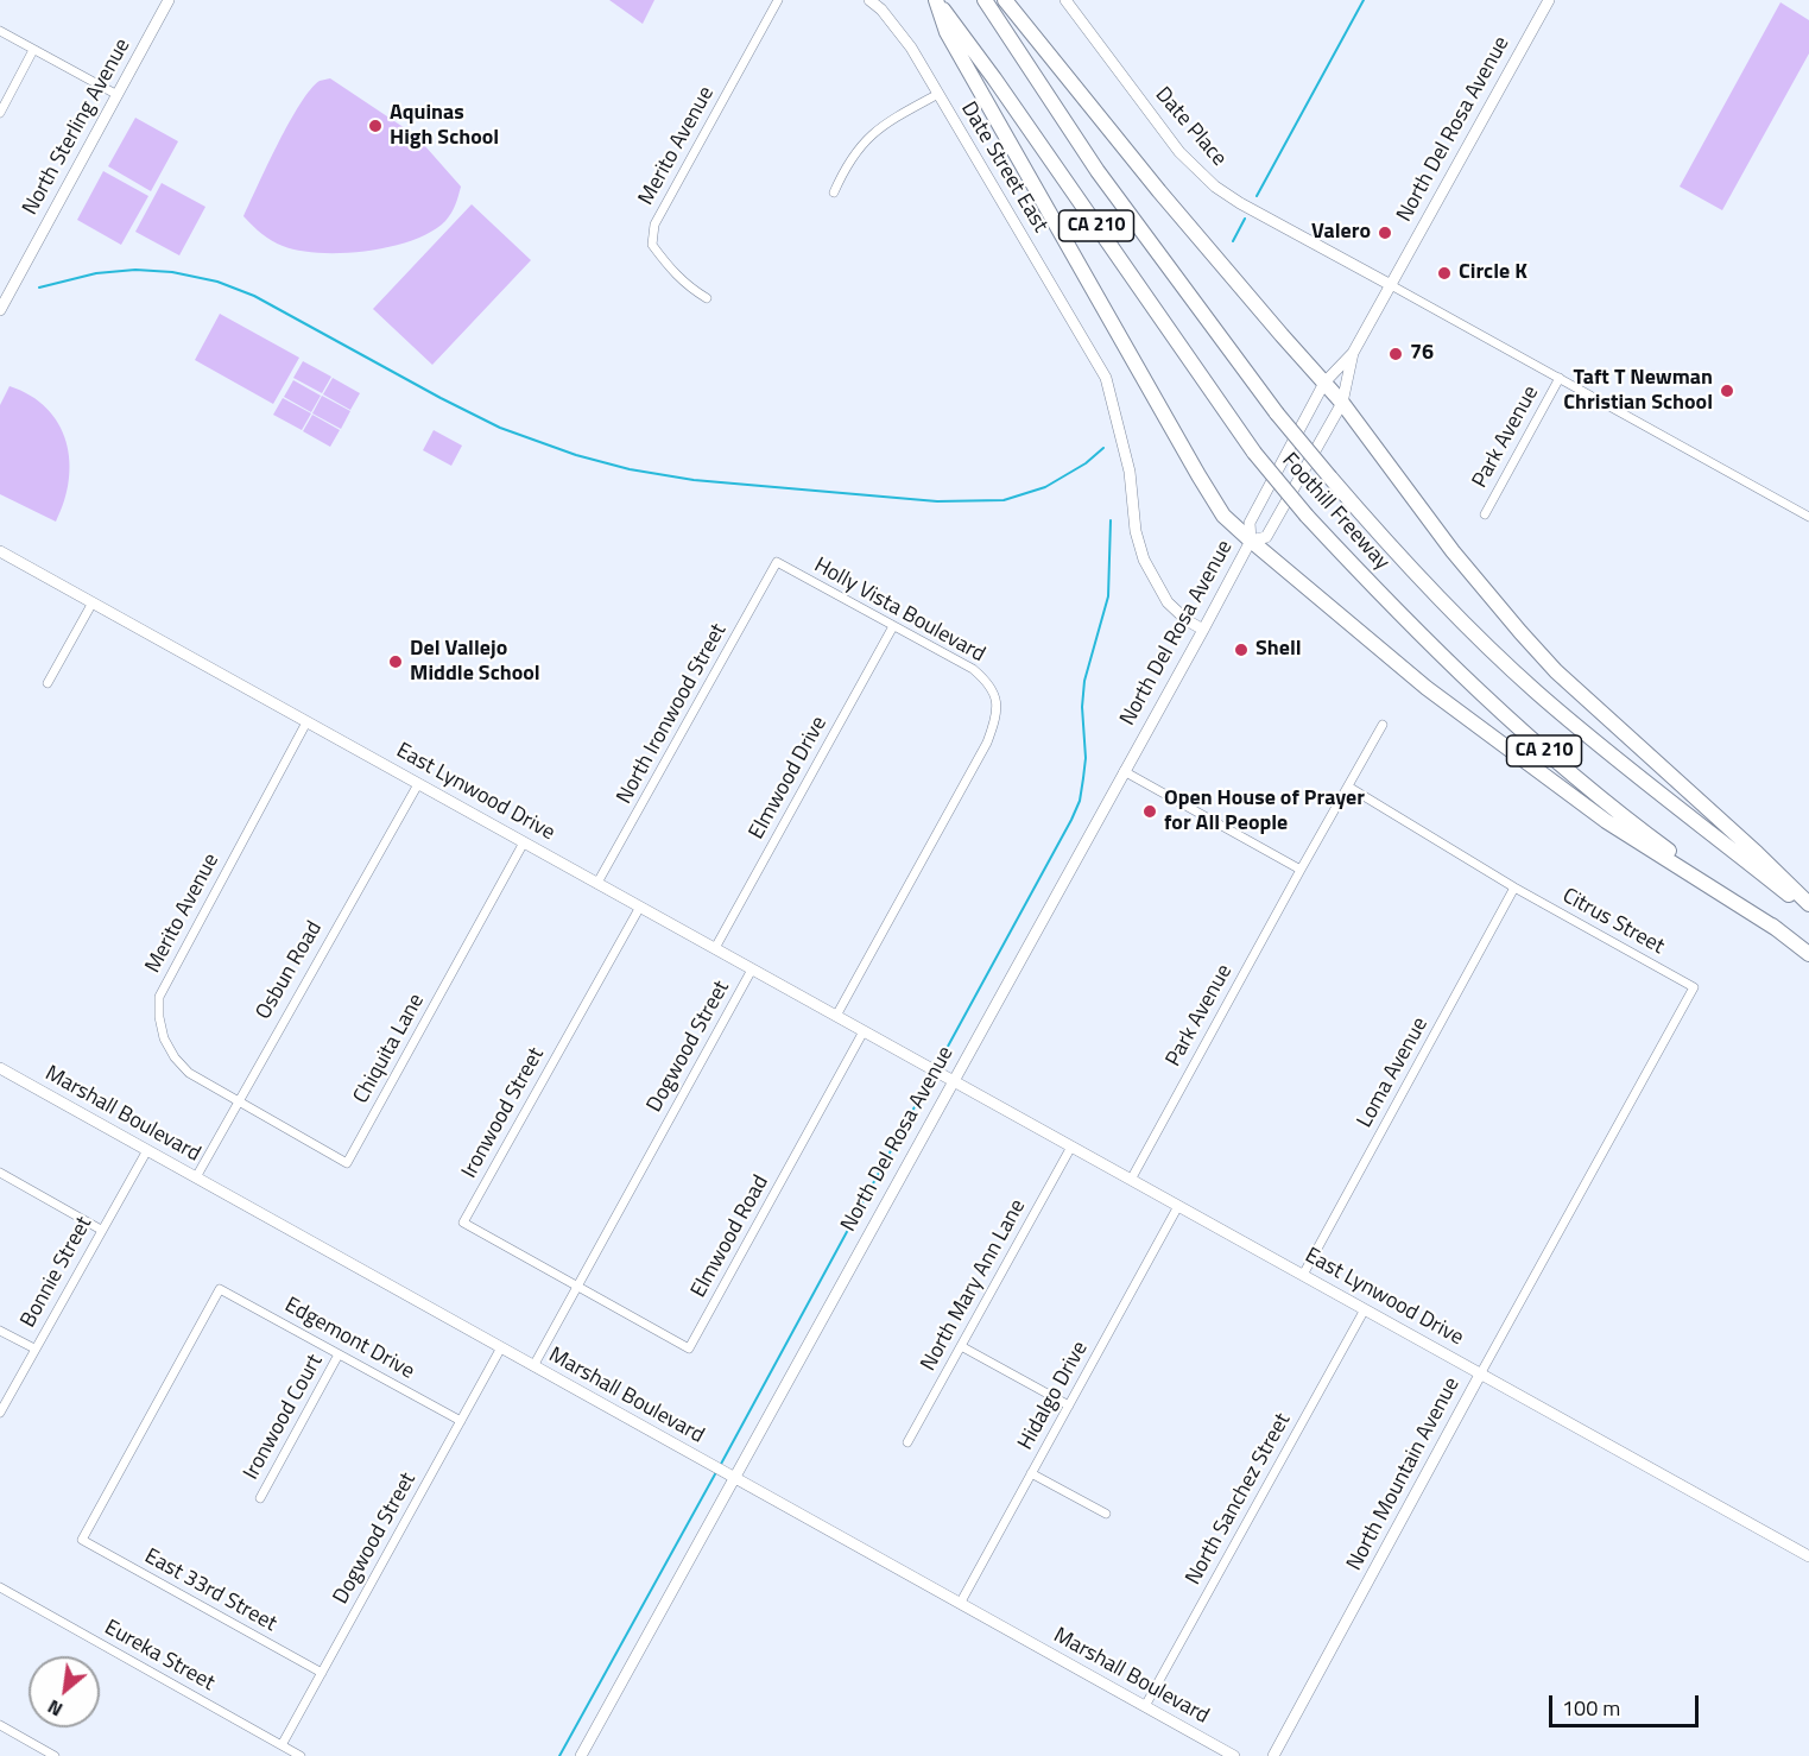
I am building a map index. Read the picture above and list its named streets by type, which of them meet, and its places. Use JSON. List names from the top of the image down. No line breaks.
{"streets":{"highway":["CA 210","Foothill Freeway"],"main road":["North Sterling Avenue","Date Place","North Del Rosa Avenue","Date Street East","East Lynwood Drive","Marshall Boulevard","North Mountain Avenue"],"street":["Merito Avenue","Park Avenue","Holly Vista Boulevard","North Ironwood Street","Elmwood Drive","Citrus Street","Osbun Road","Dogwood Street","Chiquita Lane","Loma Avenue","Ironwood Street","Elmwood Road","Bonnie Street","North Mary Ann Lane","Edgemont Drive","Hidalgo Drive","Ironwood Court","North Sanchez Street","East 33rd Street","Eureka Street"]},"crossings":[["Date Place","North Del Rosa Avenue"],["North Del Rosa Avenue","Date Street East"],["North Del Rosa Avenue","East Lynwood Drive"],["North Del Rosa Avenue","Marshall Boulevard"],["Merito Avenue","East Lynwood Drive"],["Merito Avenue","Osbun Road"],["Merito Avenue","Chiquita Lane"],["Park Avenue","East Lynwood Drive"],["Park Avenue","Citrus Street"],["Holly Vista Boulevard","North Ironwood Street"],["Holly Vista Boulevard","Elmwood Drive"],["Holly Vista Boulevard","East Lynwood Drive"],["North Ironwood Street","East Lynwood Drive"],["Elmwood Drive","East Lynwood Drive"],["East Lynwood Drive","Osbun Road"],["East Lynwood Drive","Dogwood Street"],["East Lynwood Drive","Chiquita Lane"],["East Lynwood Drive","Loma Avenue"],["East Lynwood Drive","Ironwood Street"],["East Lynwood Drive","Elmwood Road"],["East Lynwood Drive","North Mary Ann Lane"],["East Lynwood Drive","Hidalgo Drive"],["East Lynwood Drive","North Mountain Avenue"],["East Lynwood Drive","North Sanchez Street"],["Citrus Street","Loma Avenue"],["Citrus Street","North Mountain Avenue"],["Osbun Road","Chiquita Lane"],["Osbun Road","Marshall Boulevard"],["Dogwood Street","Ironwood Street"],["Dogwood Street","Marshall Boulevard"],["Dogwood Street","Elmwood Road"],["Dogwood Street","Edgemont Drive"],["Dogwood Street","East 33rd Street"],["Dogwood Street","Eureka Street"],["Ironwood Street","Elmwood Road"],["Marshall Boulevard","Bonnie Street"],["Marshall Boulevard","Hidalgo Drive"],["Marshall Boulevard","North Sanchez Street"],["Edgemont Drive","Ironwood Court"],["Edgemont Drive","East 33rd Street"]],"places":["Aquinas High School","Valero","Circle K","76","Taft T Newman Christian School","Shell","Del Vallejo Middle School","Open House of Prayer for All People"],"scale_bar":"100 m","north":"bottom left"}
